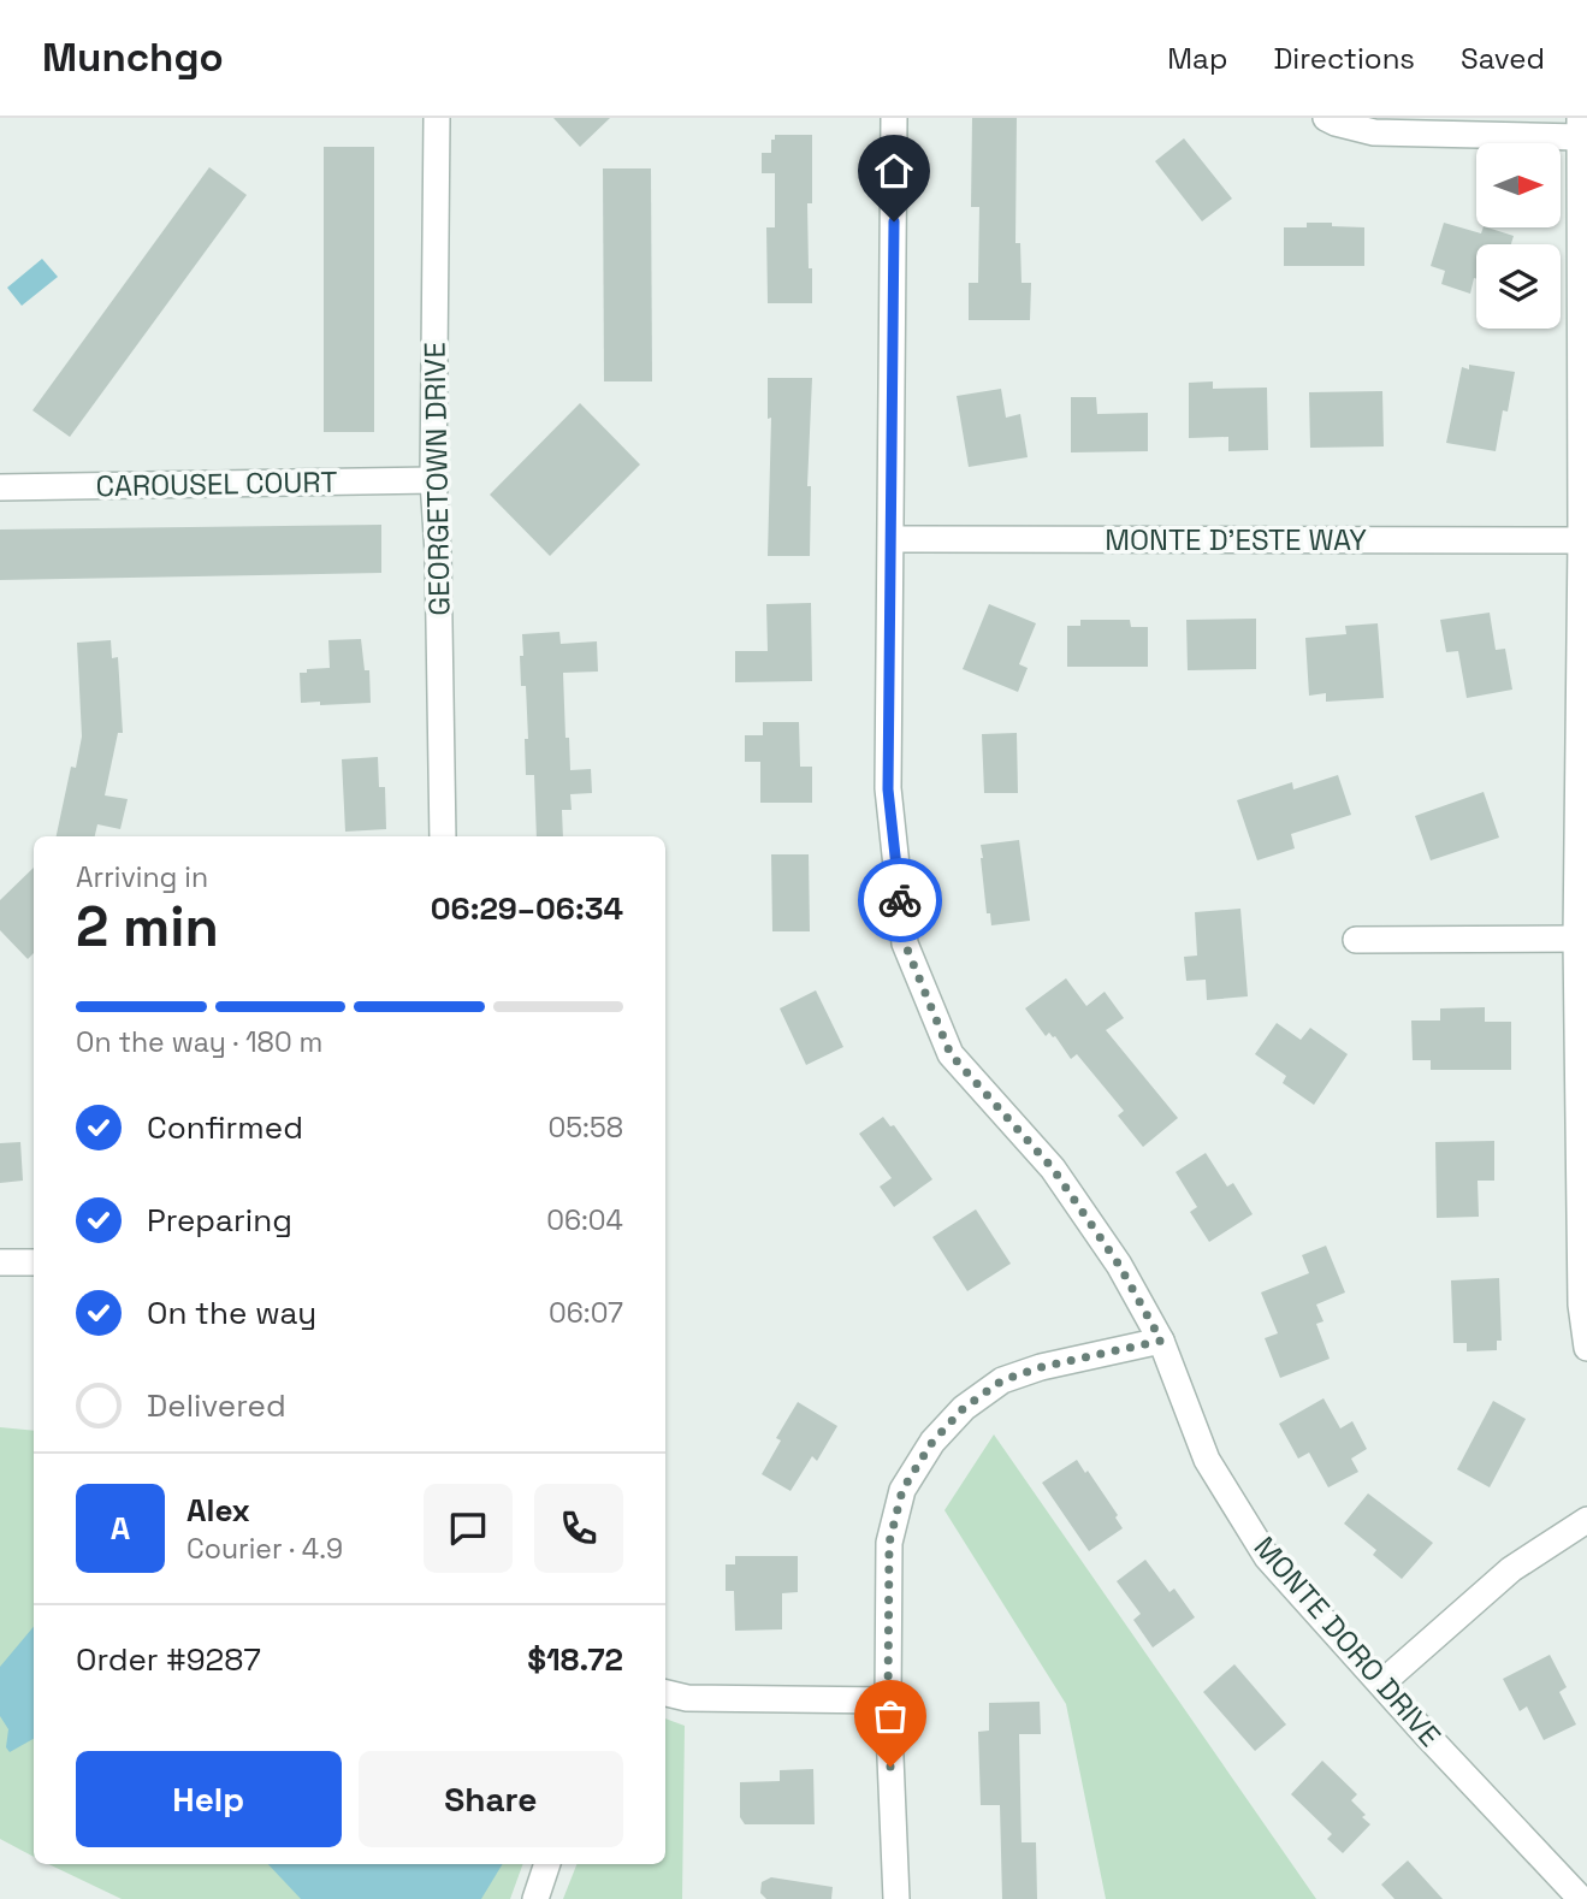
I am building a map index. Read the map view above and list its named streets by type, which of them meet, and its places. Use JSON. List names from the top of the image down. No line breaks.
{"streets":{"street":["GEORGETOWN DRIVE","CAROUSEL COURT","MONTE D'ESTE WAY","MONTE DORO DRIVE"]},"crossings":[["GEORGETOWN DRIVE","CAROUSEL COURT"],["MONTE D'ESTE WAY","MONTE DORO DRIVE"]],"north":"right","page":{"header":"Munchgo","nav":["Map","Directions","Saved"],"heading":["2 min","Arriving in","06:29–06:34"],"panel":["Alex","Courier · 4.9","Order #9287","$18.72"],"bar":"On the way · 180 m","list":[["Confirmed","05:58"],["Preparing","06:04"],["On the way","06:07"],"Delivered"],"round":"A","buttons":["Help","Share"]}}
